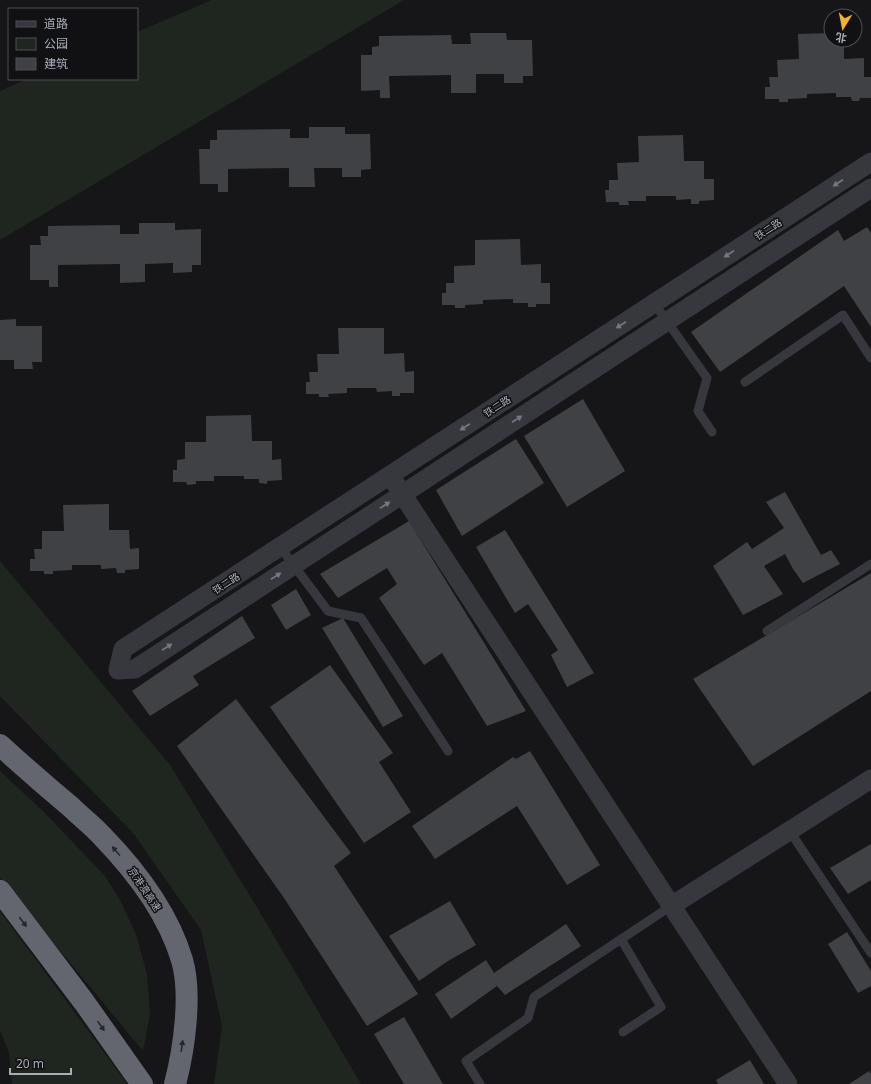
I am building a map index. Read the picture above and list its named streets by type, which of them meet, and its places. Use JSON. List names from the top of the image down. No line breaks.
{"streets":{"highway":["京港澳高速"],"street":["铁二路"]},"legend":["道路","公园","建筑"],"scale_bar":"20 m","north":"bottom"}
